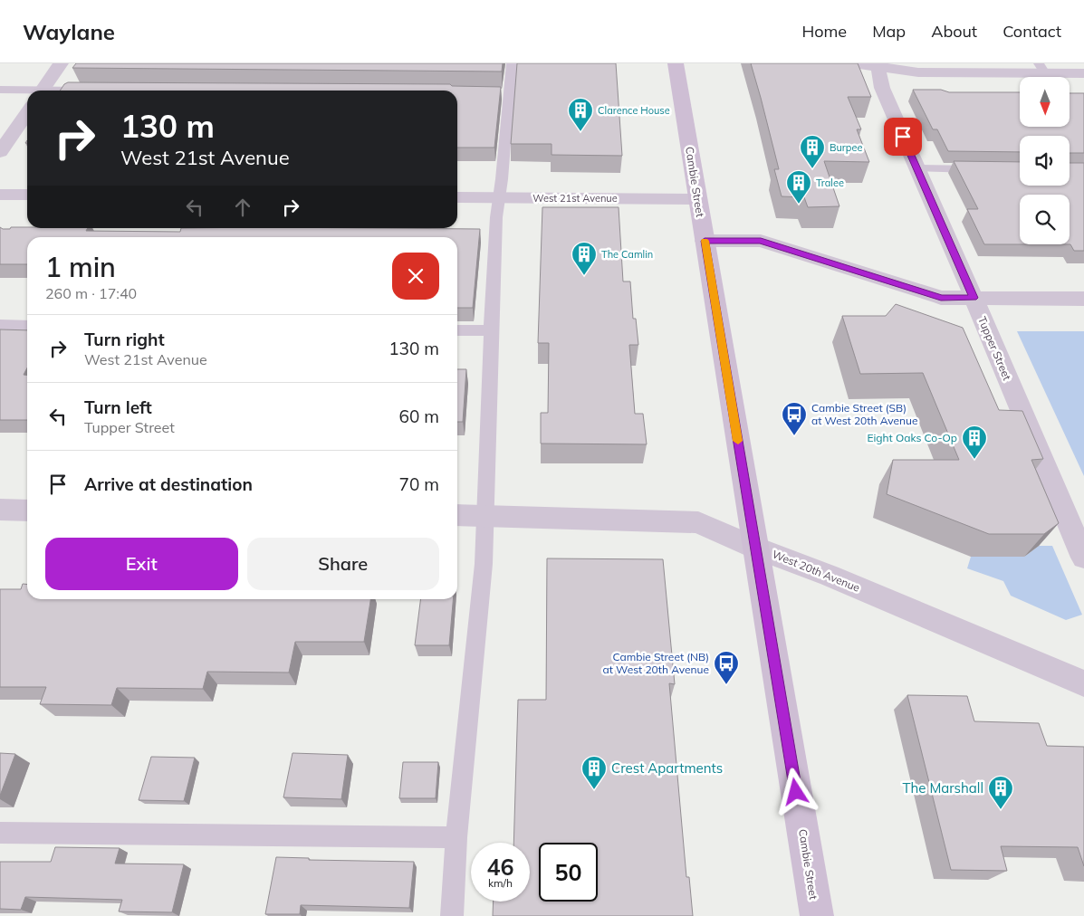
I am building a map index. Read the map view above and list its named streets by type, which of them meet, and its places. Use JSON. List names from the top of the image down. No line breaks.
{"streets":{"main road":["Cambie Street"],"street":["West 21st Avenue","Tupper Street","West 20th Avenue"]},"crossings":[["Cambie Street","West 21st Avenue"],["Cambie Street","West 20th Avenue"]],"places":{"building":["Clarence House","Burpee","Tralee","The Camlin","Eight Oaks Co-Op","Crest Apartments","The Marshall"],"bus stop":["Cambie Street (SB) at West 20th Avenue","Cambie Street (NB) at West 20th Avenue"]},"north":"bottom","page":{"header":"Waylane","nav":["Home","Map","About","Contact"],"turn":["130 m","West 21st Avenue"],"heading":["1 min","260 m · 17:40"],"list":[{"name":"Turn right","note":"West 21st Avenue","value":"130 m"},{"name":"Turn left","note":"Tupper Street","value":"60 m"},{"name":"Arrive at destination","value":"70 m"}],"buttons":["Exit","Share"],"speed":"46 km/h","limit":"50"}}
